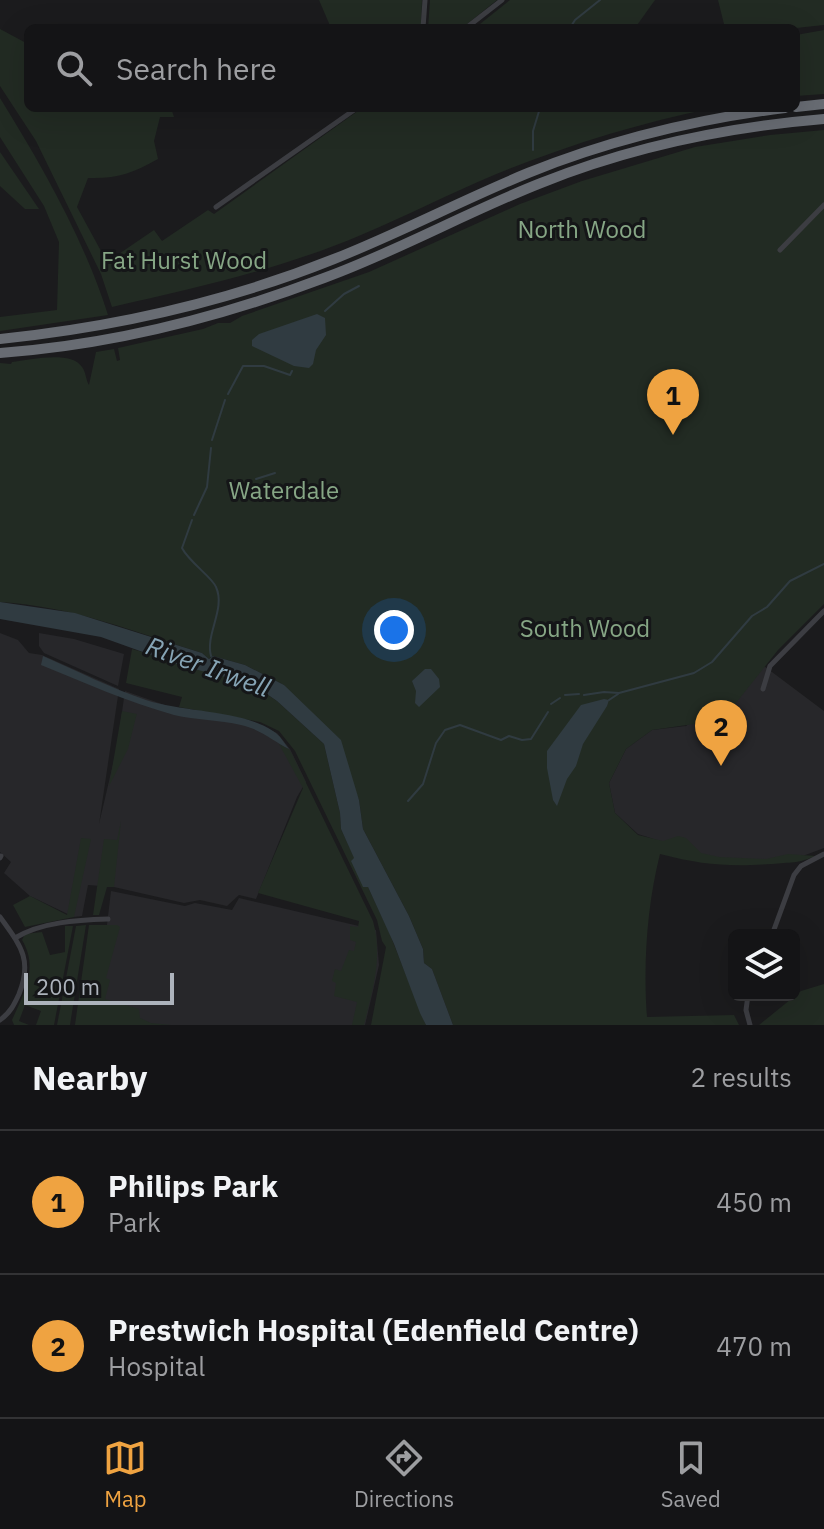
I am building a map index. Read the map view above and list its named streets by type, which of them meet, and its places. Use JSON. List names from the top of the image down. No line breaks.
{"water":["River Irwell"],"parks":["North Wood","Fat Hurst Wood","Waterdale","South Wood"],"scale_bar":"200 m","page":{"search":"Search here","pins":["1","2"],"scale":"200 m","heading":["Nearby","2 results"],"list":[{"mark":"1","name":"Philips Park","note":"Park","value":"450 m"},{"mark":"2","name":"Prestwich Hospital (Edenfield Centre)","note":"Hospital","value":"470 m"}],"nav":["Map","Directions","Saved"]}}
